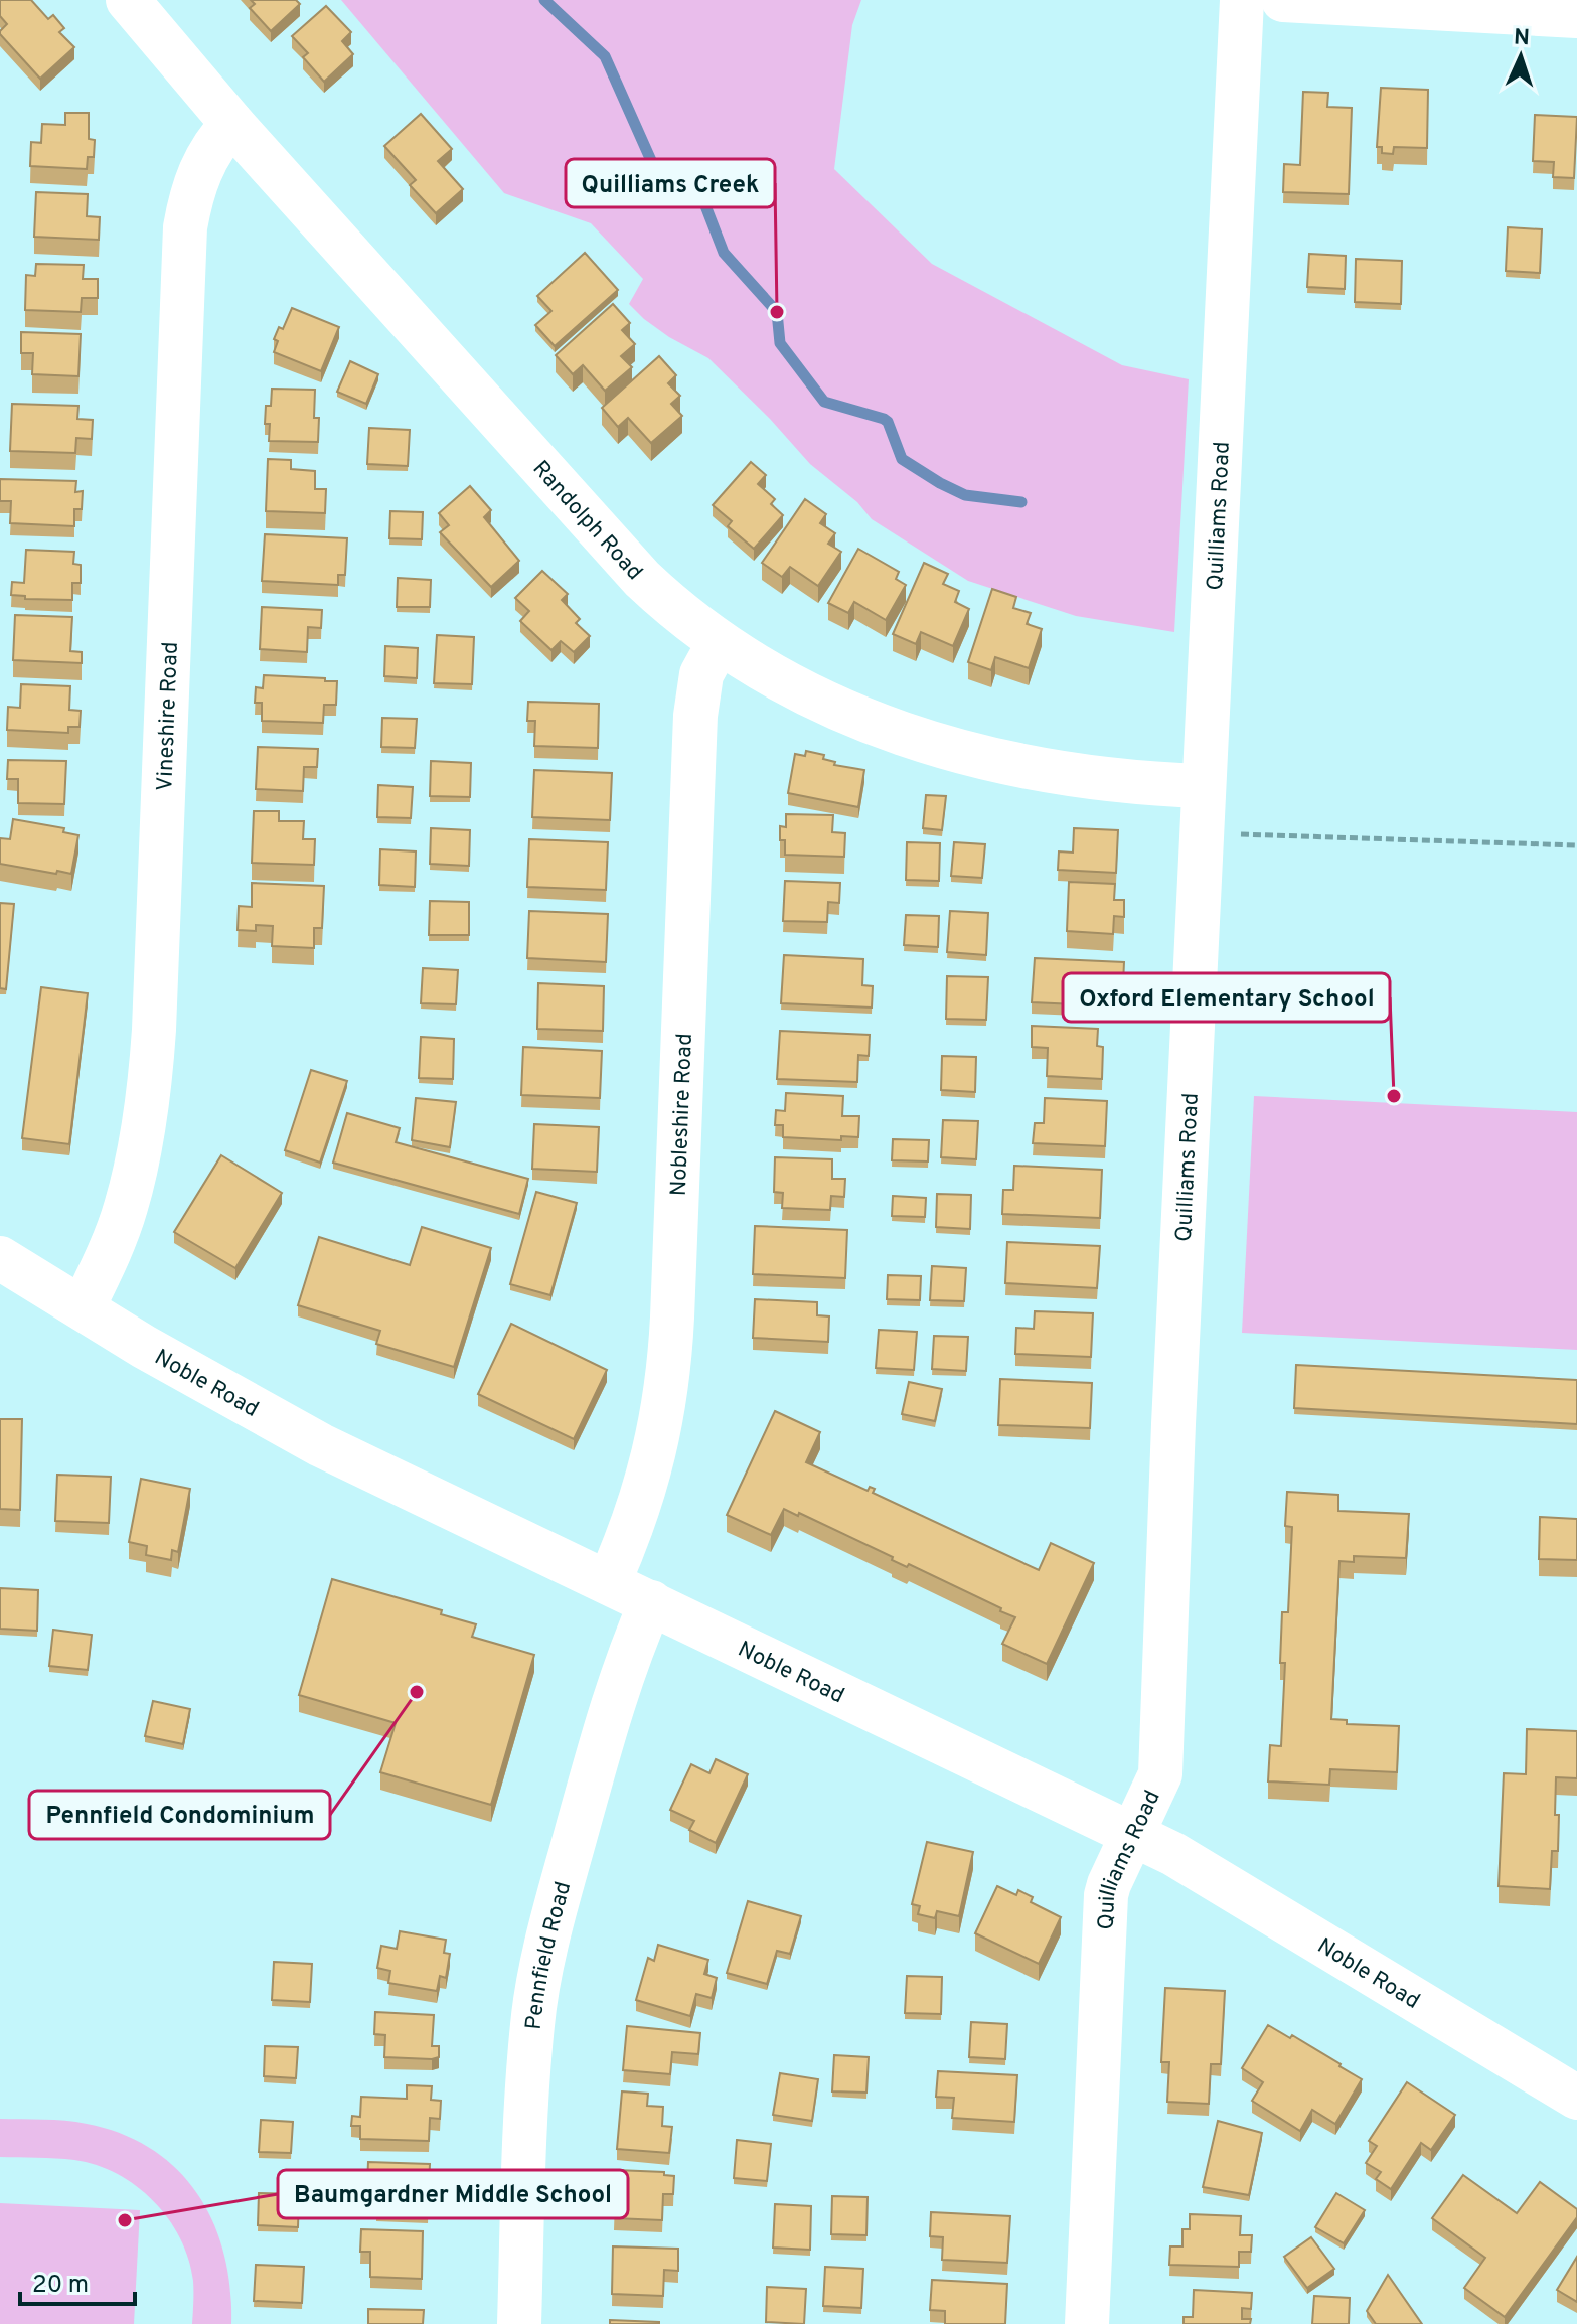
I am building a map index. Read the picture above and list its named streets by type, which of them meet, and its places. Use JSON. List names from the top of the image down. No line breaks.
{"streets":{"street":["Quilliams Road","Randolph Road","Vineshire Road","Nobleshire Road","Noble Road","Pennfield Road"]},"crossings":[["Quilliams Road","Randolph Road"],["Quilliams Road","Noble Road"],["Randolph Road","Vineshire Road"],["Randolph Road","Nobleshire Road"],["Vineshire Road","Noble Road"],["Nobleshire Road","Noble Road"],["Noble Road","Pennfield Road"]],"places":["Quilliams Creek","Oxford Elementary School","Pennfield Condominium","Baumgardner Middle School"],"scale_bar":"20 m","north":"top"}
